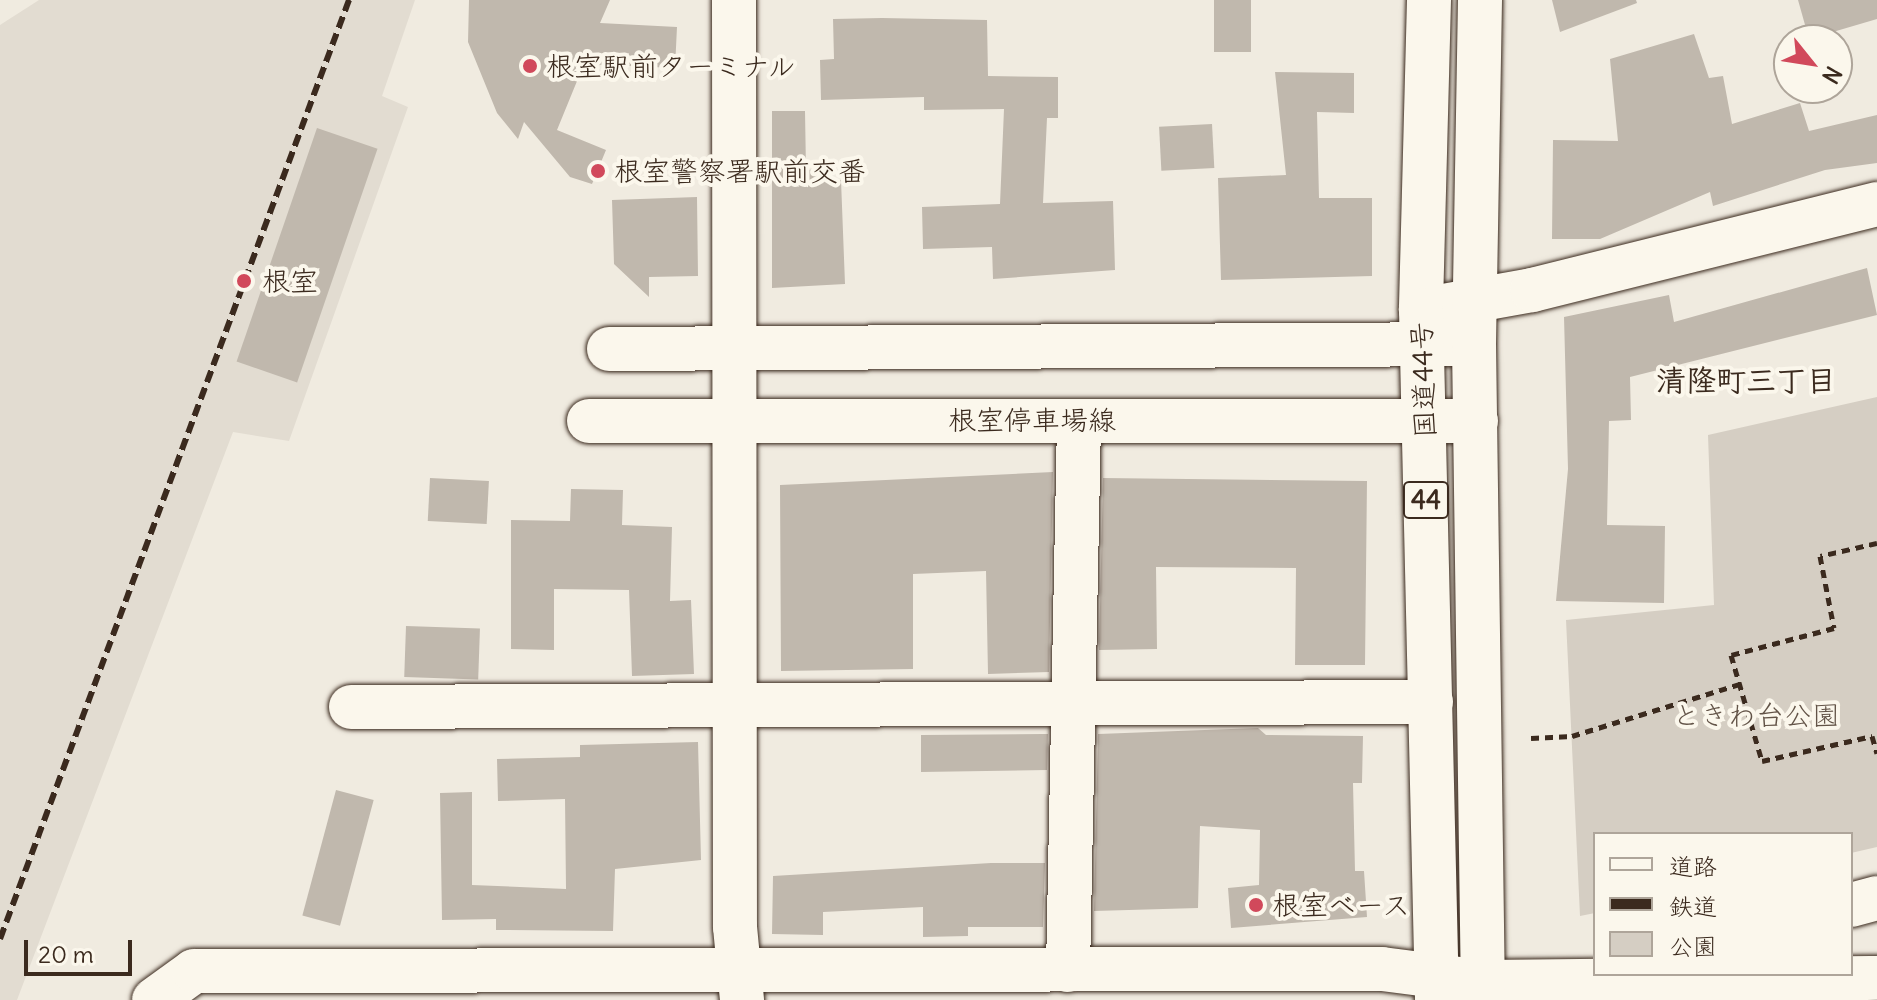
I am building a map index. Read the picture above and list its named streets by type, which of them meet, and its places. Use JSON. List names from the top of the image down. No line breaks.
{"streets":{"main road":["国道44号","根室停車場線","44"]},"crossings":[["国道44号","根室停車場線"]],"districts":["清隆町三丁目"],"parks":["ときわ台公園"],"places":["根室駅前ターミナル","根室警察署駅前交番","根室","根室ベース"],"legend":["道路","鉄道","公園"],"scale_bar":"20 m","north":"bottom right"}
